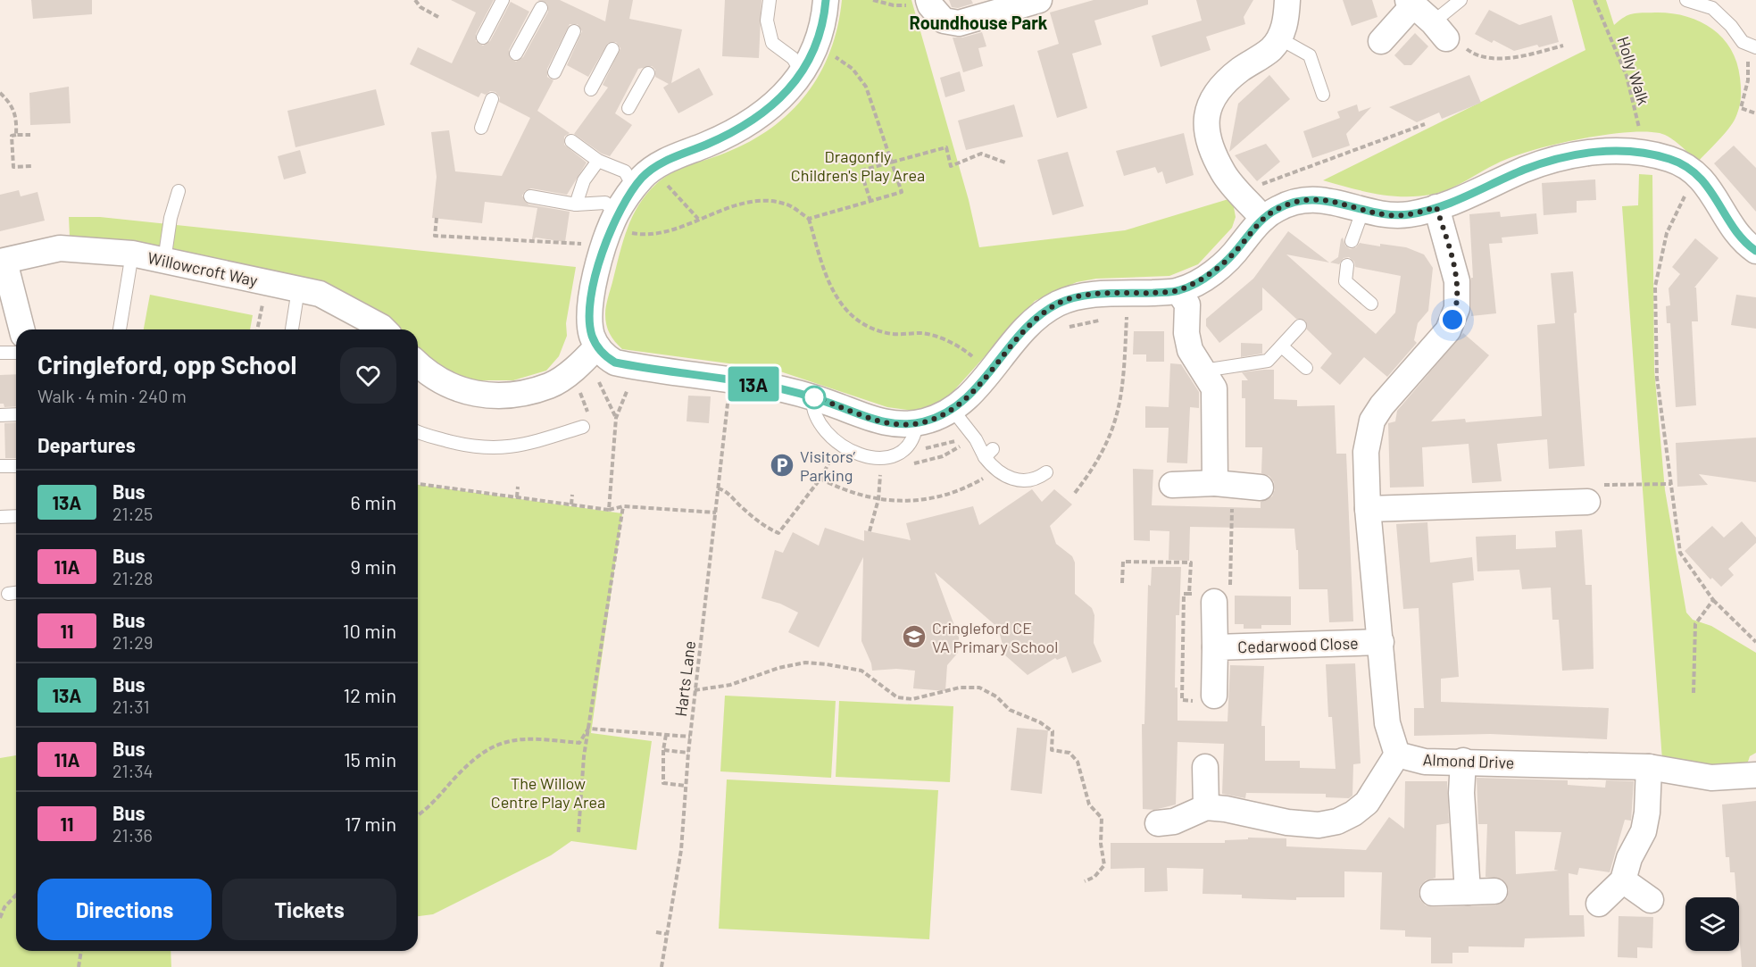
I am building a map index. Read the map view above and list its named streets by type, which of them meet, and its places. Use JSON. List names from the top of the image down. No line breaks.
{"streets":{"street":["Willowcroft Way","Cedarwood Close","Almond Drive"],"path":["Holly Walk","Harts Lane"]},"districts":["Roundhouse Park"],"parks":["Dragonfly Children's Play Area","The Willow Centre Play Area"],"places":{"parking":["Visitors’ Parking"],"school or university":["Cringleford CE VA Primary School"]},"lines":["bus line 13A"],"page":{"on_map":"13A","heading":[["Cringleford, opp School","Walk · 4 min · 240 m"],"Departures"],"list":[{"mark":"13A","name":"Bus","note":"21:25","value":"6 min"},{"mark":"11A","name":"Bus","note":"21:28","value":"9 min"},{"mark":"11","name":"Bus","note":"21:29","value":"10 min"},{"mark":"13A","name":"Bus","note":"21:31","value":"12 min"},{"mark":"11A","name":"Bus","note":"21:34","value":"15 min"},{"mark":"11","name":"Bus","note":"21:36","value":"17 min"}],"buttons":["Directions","Tickets"]}}
